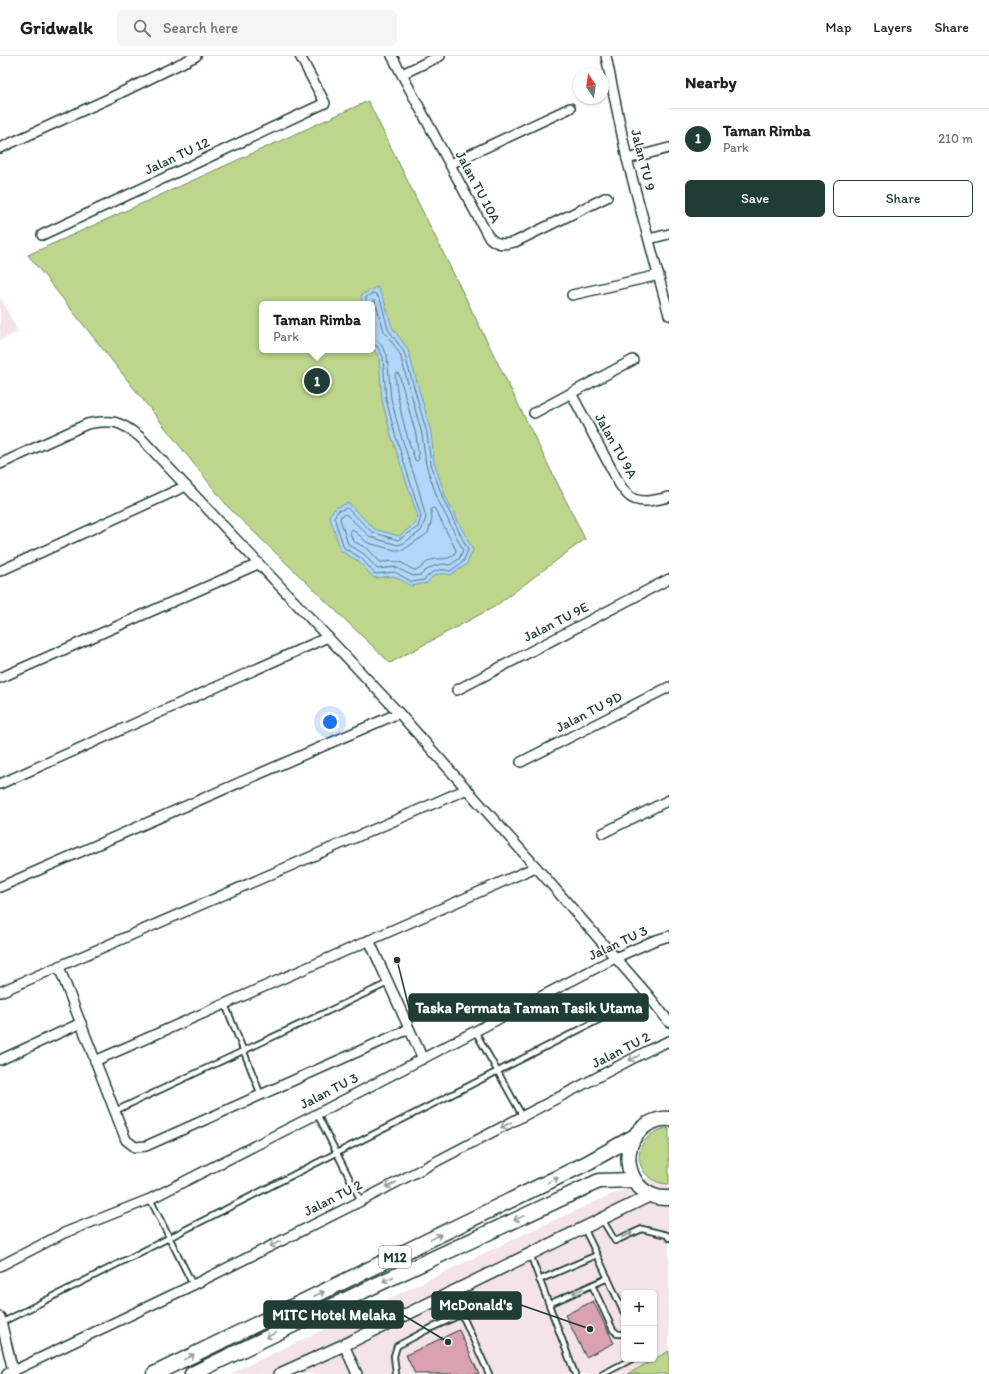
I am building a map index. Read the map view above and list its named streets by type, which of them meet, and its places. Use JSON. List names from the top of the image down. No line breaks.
{"streets":{"main road":["M12"],"street":["Jalan TU 12","Jalan TU 9","Jalan TU 10A","Jalan TU 9A","Jalan TU 9E","Jalan TU 9D","Jalan TU 3","Jalan TU 2"]},"one_way":["Jalan TU 2"],"places":["Taska Permata Taman Tasik Utama","McDonald's","MITC Hotel Melaka"],"north":"top","page":{"header":"Gridwalk","search":"Search here","nav":["Map","Layers","Share"],"heading":"Nearby","list":[{"mark":"1","name":"Taman Rimba","note":"Park","value":"210 m"}],"buttons":["Save","Share"],"popup":["Taman Rimba","Park"],"pins":"1","map_buttons":["+","−"]}}
